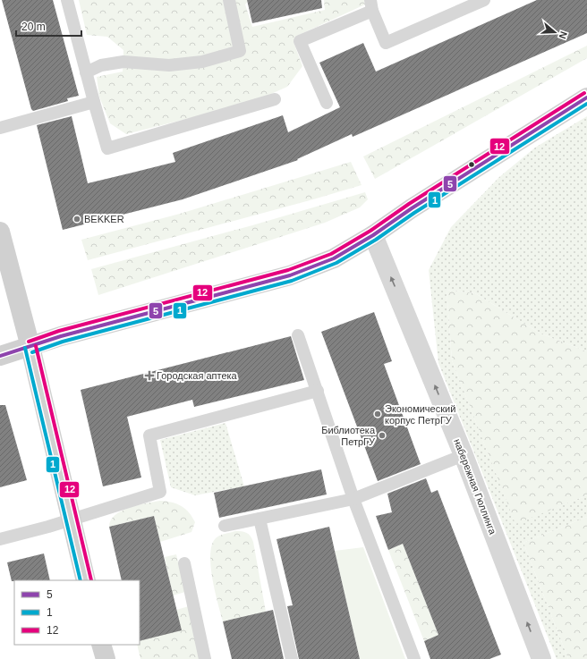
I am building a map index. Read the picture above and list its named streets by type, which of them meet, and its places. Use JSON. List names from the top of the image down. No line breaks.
{"streets":{"street":["набережная Гюллинга"]},"one_way":["набережная Гюллинга"],"places":{"other":["BEKKER","Экономический корпус ПетрГУ","Библиотека ПетрГУ"],"health":["Городская аптека"]},"lines":["transit line 12","transit line 5","transit line 1"],"legend":["5","1","12"],"scale_bar":"20 m","north":"right"}
